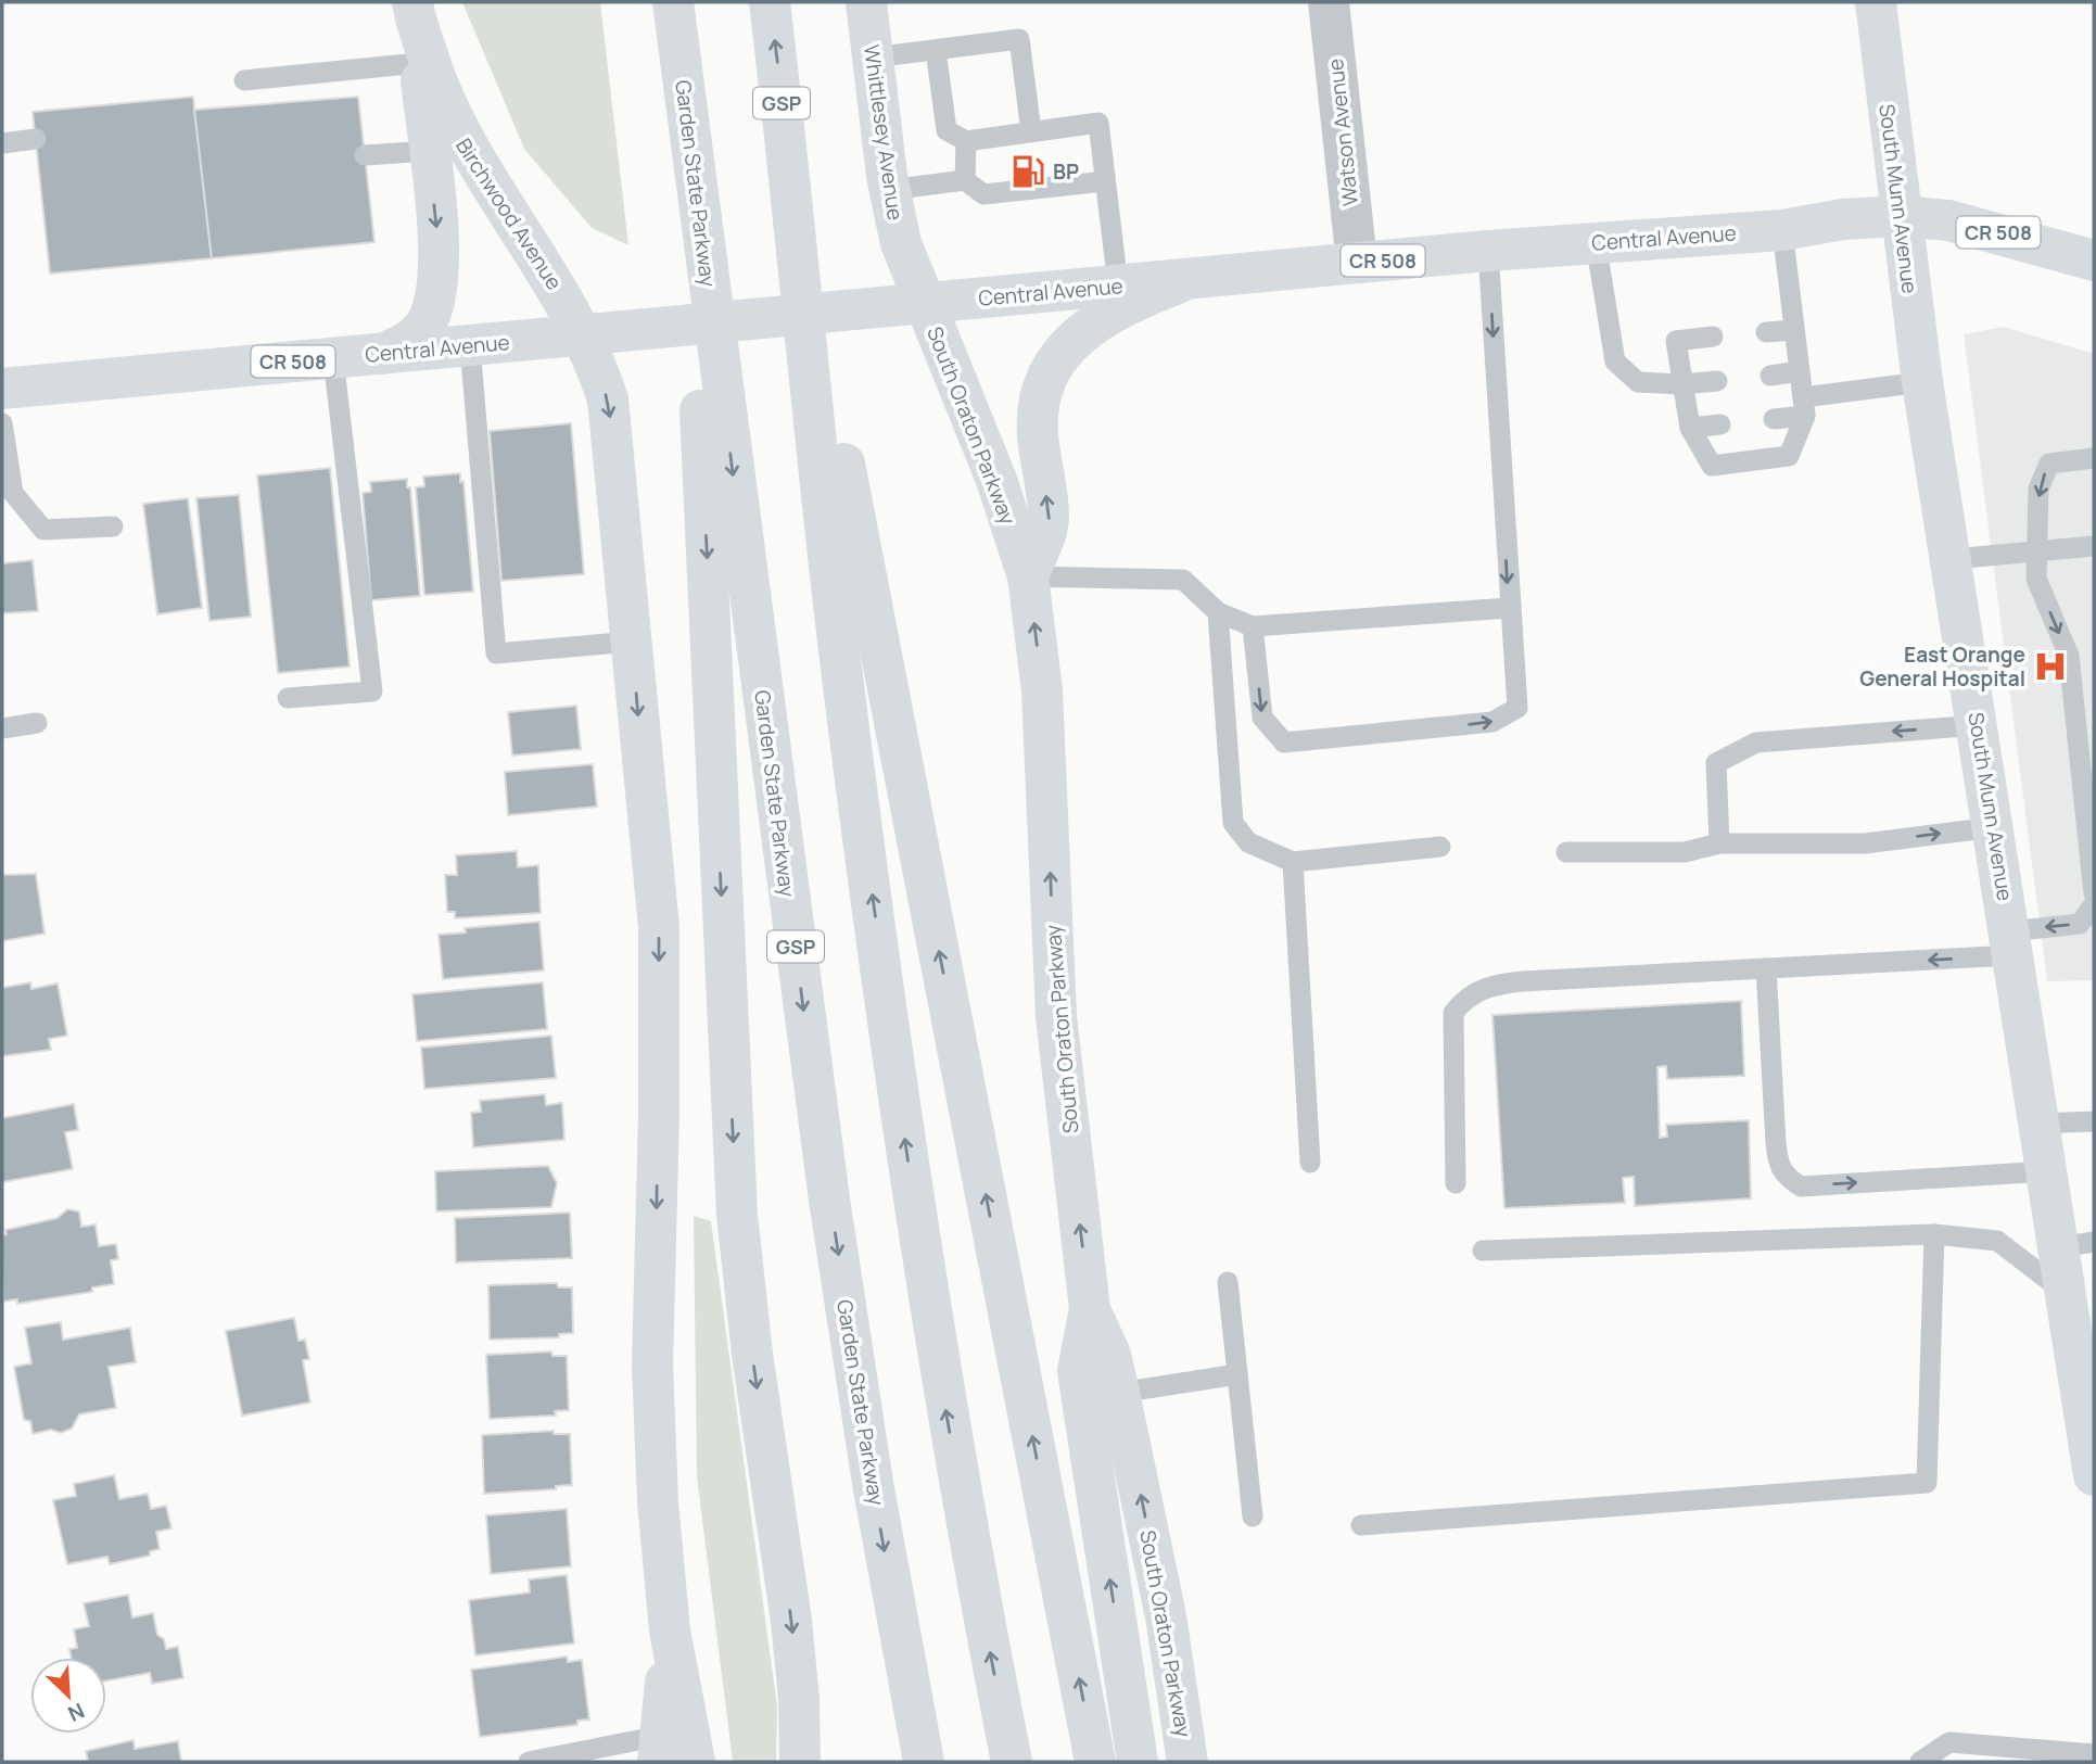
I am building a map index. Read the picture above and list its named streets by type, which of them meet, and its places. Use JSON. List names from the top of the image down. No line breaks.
{"streets":{"main road":["GSP","Whittlesey Avenue","Garden State Parkway","South Munn Avenue","Birchwood Avenue","CR 508","Central Avenue","South Oraton Parkway"],"street":["Watson Avenue"]},"crossings":[["Whittlesey Avenue","Central Avenue"],["Whittlesey Avenue","South Oraton Parkway"],["Watson Avenue","Central Avenue"],["South Munn Avenue","Central Avenue"],["Birchwood Avenue","Central Avenue"],["Central Avenue","South Oraton Parkway"]],"places":{"fuel station":["BP"],"hospital":["East Orange General Hospital"]},"north":"bottom right"}
